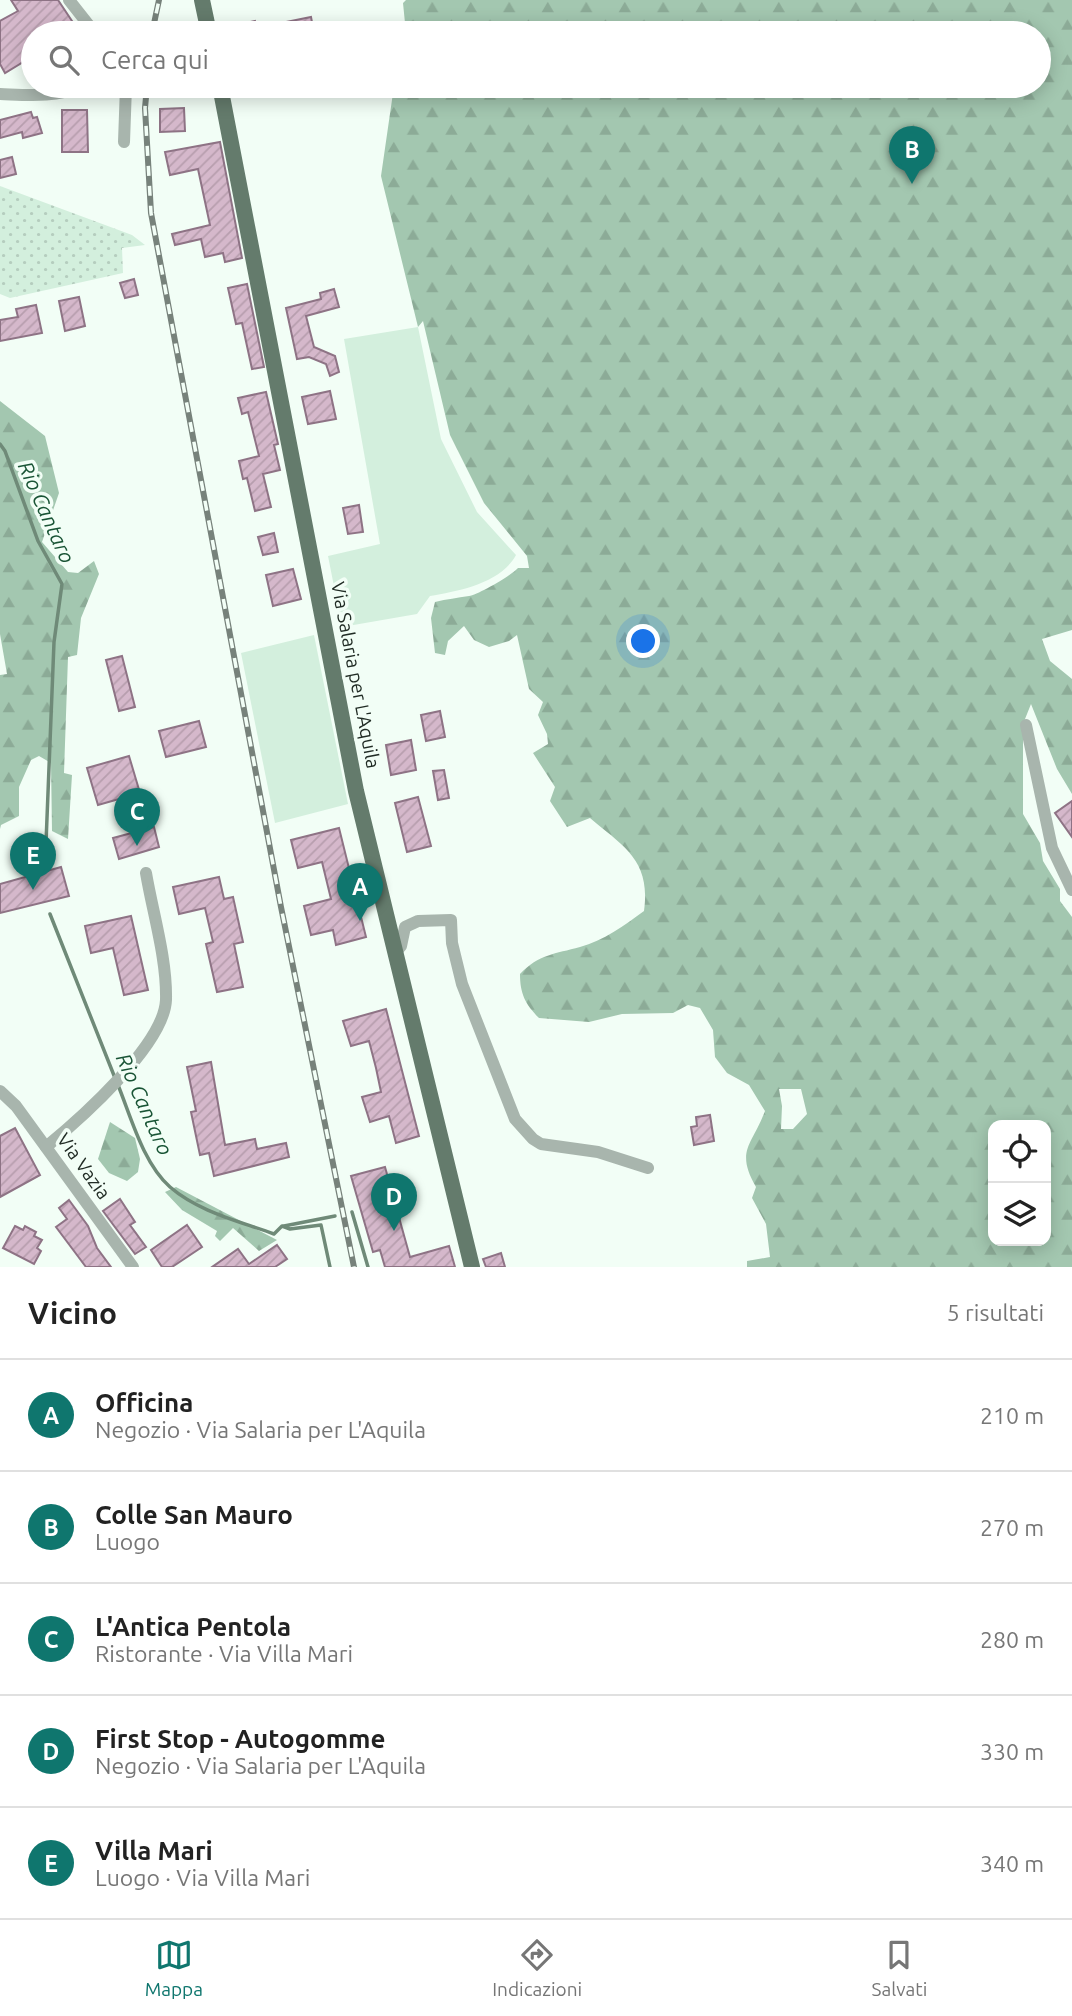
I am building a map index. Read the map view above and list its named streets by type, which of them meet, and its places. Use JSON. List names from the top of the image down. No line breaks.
{"streets":{"main road":["Via Salaria per L'Aquila"],"street":["Via Vazia"]},"water":["Rio Cantaro"],"page":{"search":"Cerca qui","pins":["B","C","E","A","D"],"heading":["Vicino","5 risultati"],"list":[{"mark":"A","name":"Officina","note":"Negozio · Via Salaria per L'Aquila","value":"210 m"},{"mark":"B","name":"Colle San Mauro","note":"Luogo","value":"270 m"},{"mark":"C","name":"L'Antica Pentola","note":"Ristorante · Via Villa Mari","value":"280 m"},{"mark":"D","name":"First Stop - Autogomme","note":"Negozio · Via Salaria per L'Aquila","value":"330 m"},{"mark":"E","name":"Villa Mari","note":"Luogo · Via Villa Mari","value":"340 m"}],"nav":["Mappa","Indicazioni","Salvati"]}}
